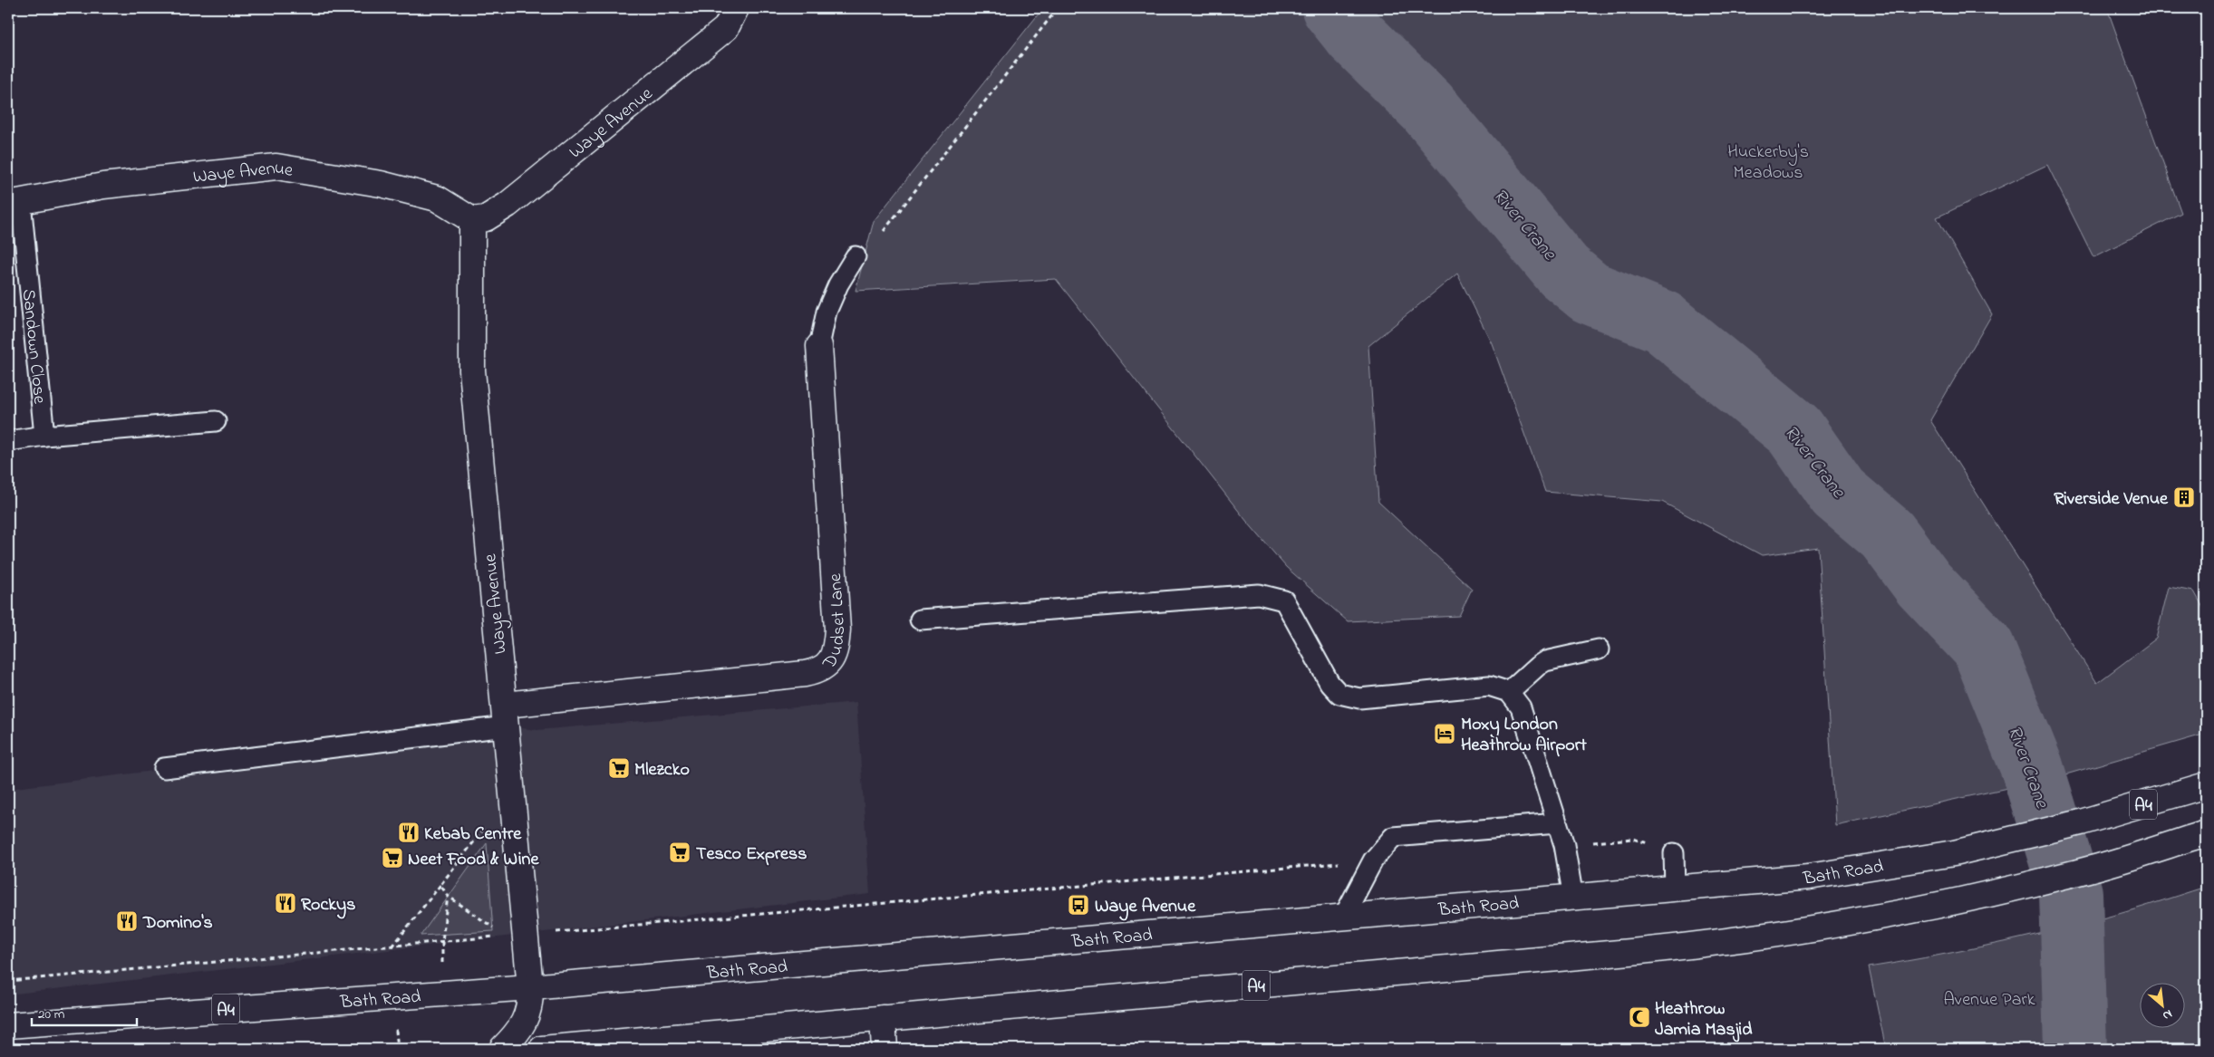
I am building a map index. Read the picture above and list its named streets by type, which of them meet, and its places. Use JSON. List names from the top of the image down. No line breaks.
{"streets":{"main road":["Waye Avenue","Dudset Lane","A4","Bath Road"],"lane":["Sandown Close"]},"crossings":[["Waye Avenue","Sandown Close"],["Waye Avenue","Dudset Lane"],["Waye Avenue","Bath Road"]],"water":["River Crane"],"parks":["Huckerby's Meadows","Avenue Park"],"places":{"building":["Riverside Venue"],"hotel":["Moxy London Heathrow Airport"],"supermarket":["Mlezcko","Tesco Express","Neet Food & Wine"],"restaurant":["Kebab Centre","Rockys","Domino's"],"bus stop":["Waye Avenue"],"mosque":["Heathrow Jamia Masjid"]},"scale_bar":"20 m","north":"bottom right"}
